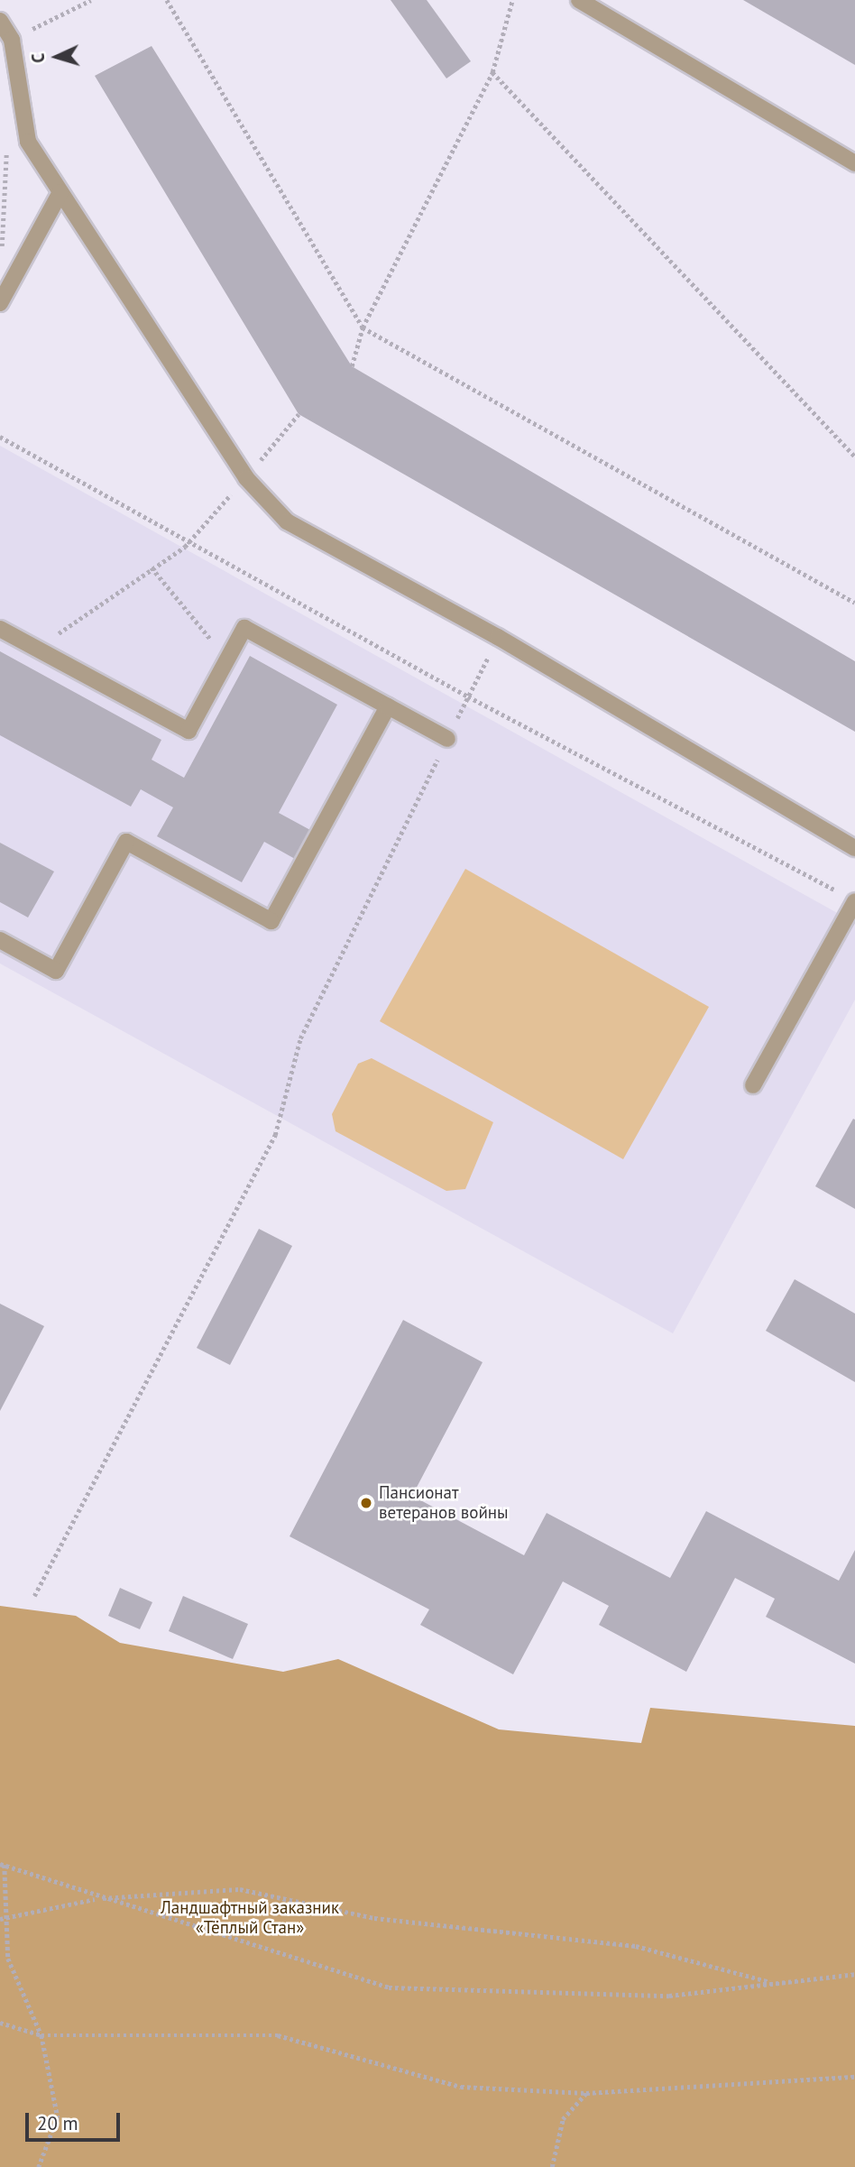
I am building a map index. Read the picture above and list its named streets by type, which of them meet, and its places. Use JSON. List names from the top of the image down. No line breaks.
{"parks":["Ландшафтный заказник «Тёплый Стан»"],"places":["Пансионат ветеранов войны"],"scale_bar":"20 m","north":"left"}
